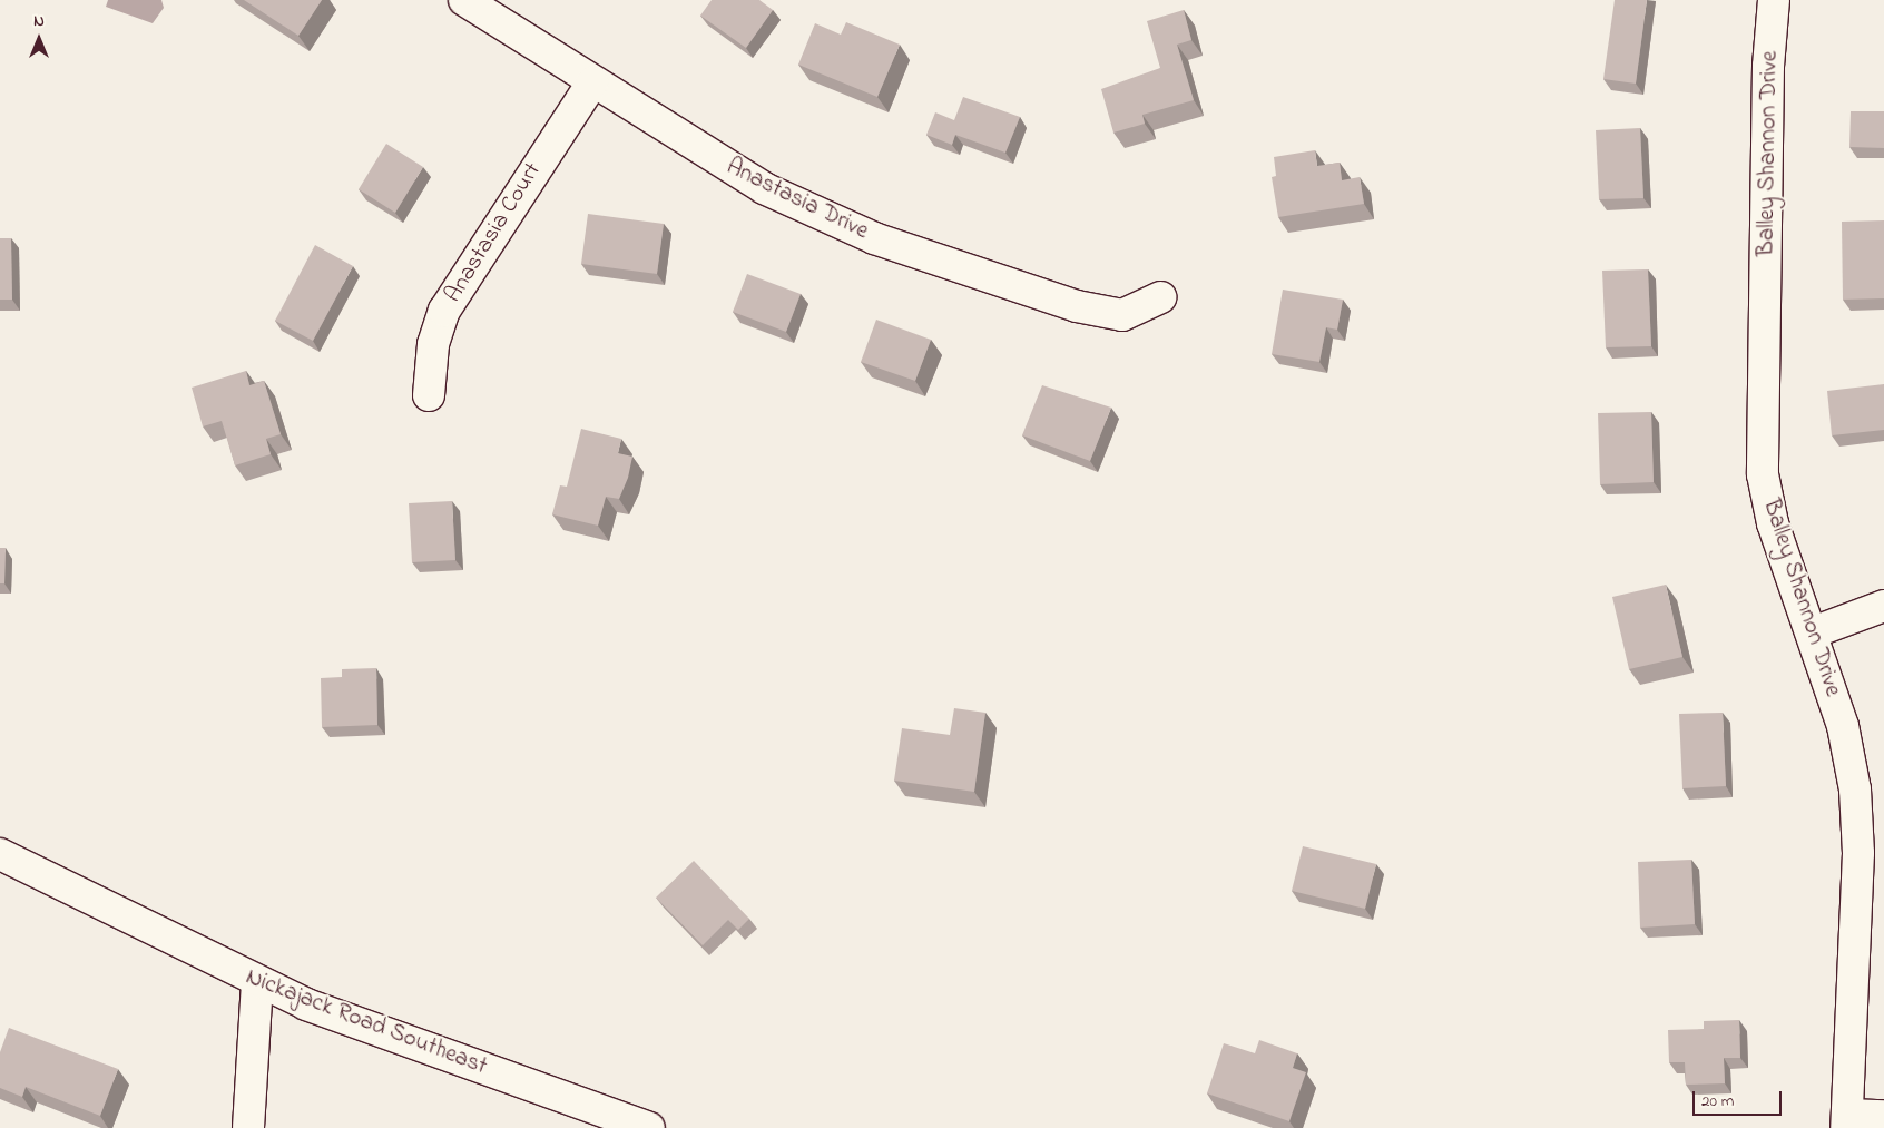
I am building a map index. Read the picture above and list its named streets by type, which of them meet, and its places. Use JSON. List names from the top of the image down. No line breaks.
{"streets":{"street":["Balley Shannon Drive","Anastasia Drive","Anastasia Court","Nickajack Road Southeast"]},"crossings":[["Anastasia Drive","Anastasia Court"]],"scale_bar":"20 m","north":"top"}
